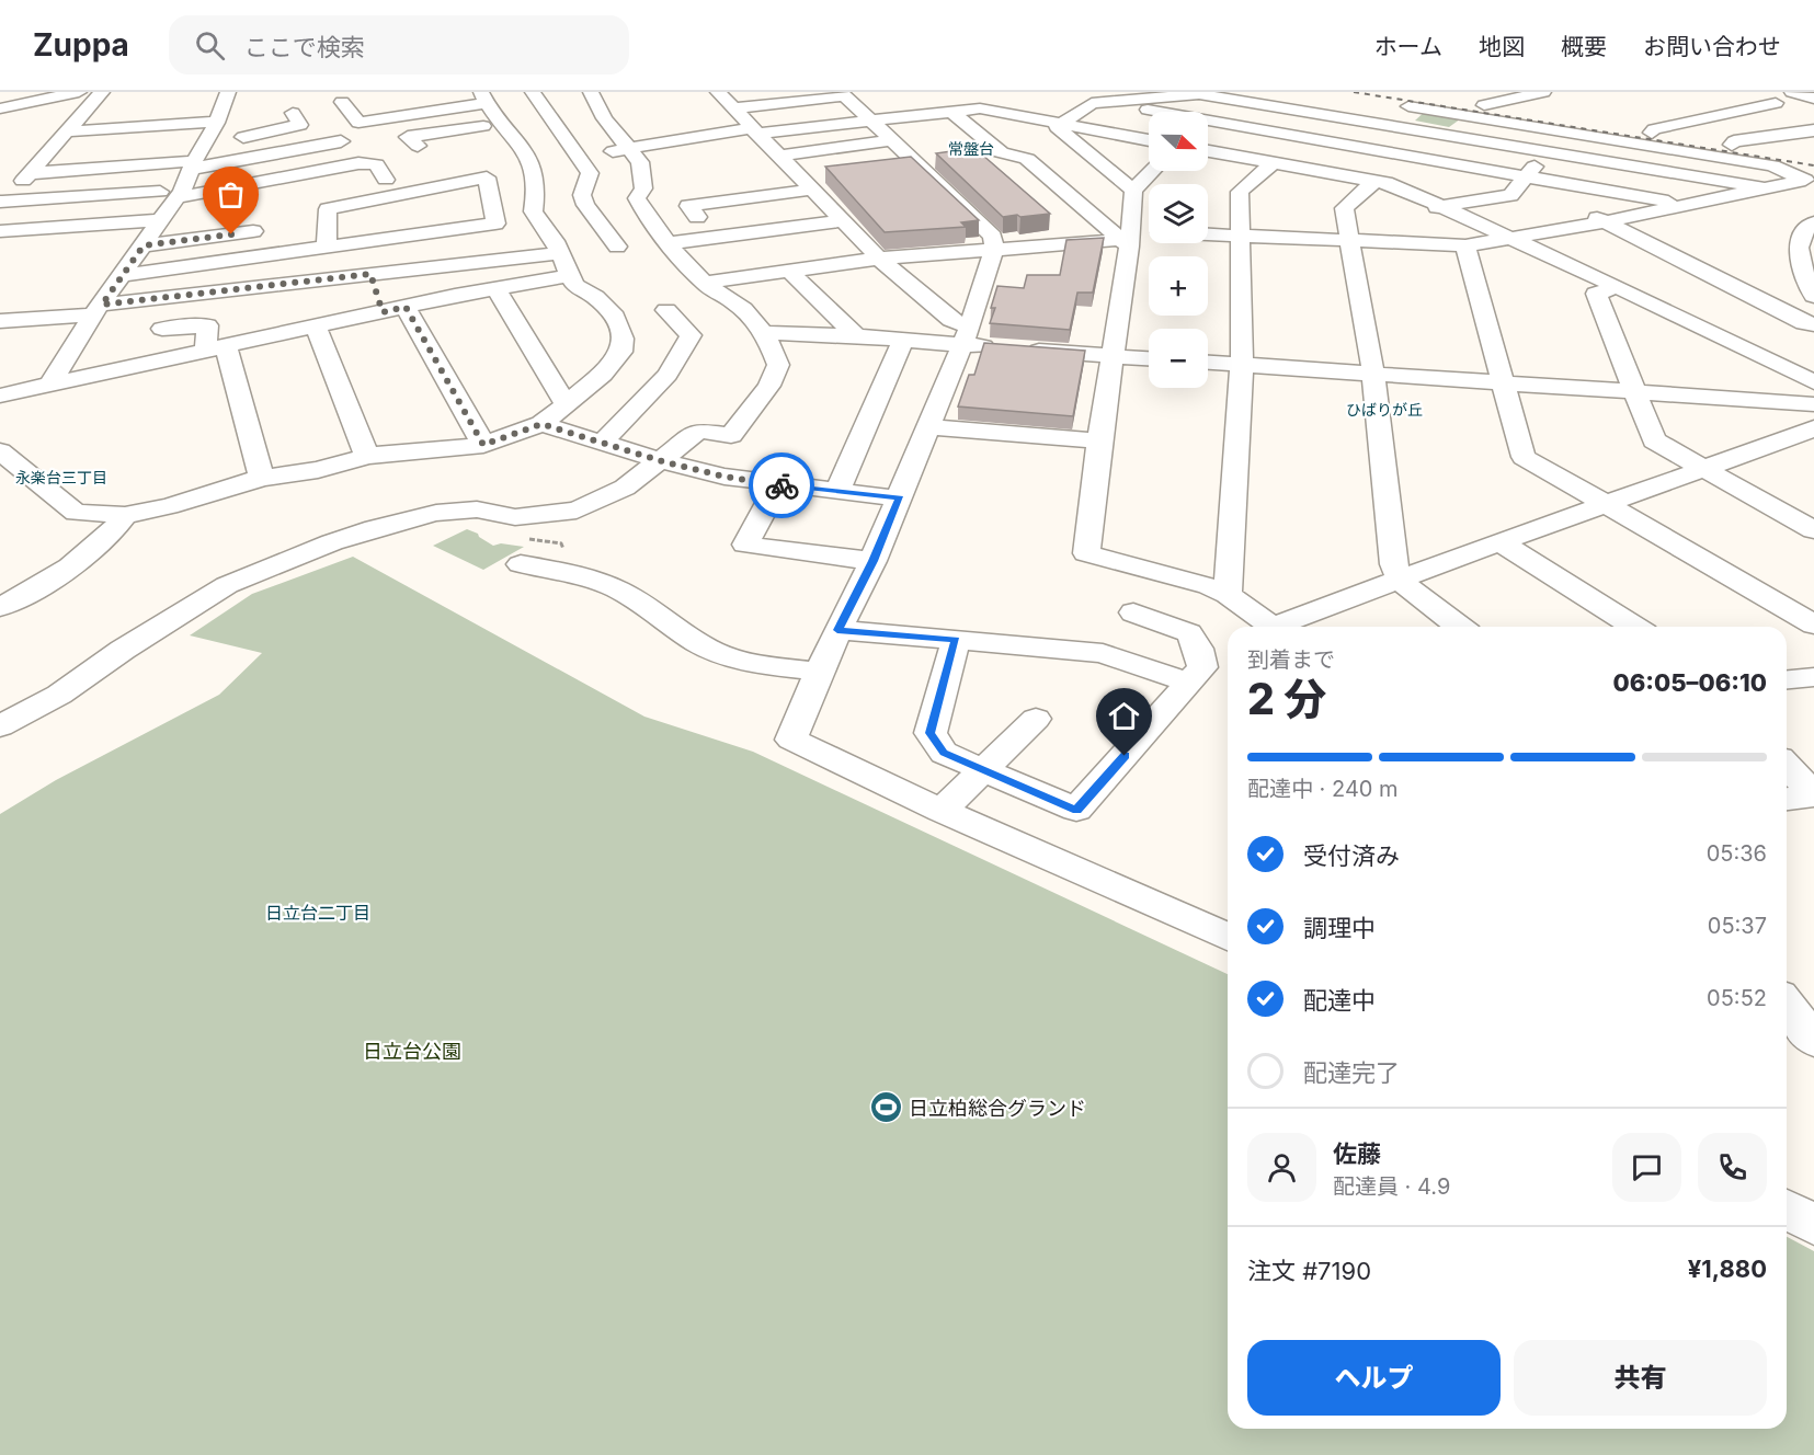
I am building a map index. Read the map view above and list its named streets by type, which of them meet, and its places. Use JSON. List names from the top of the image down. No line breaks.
{"districts":["常盤台","ひばりが丘","永楽台三丁目","日立台二丁目"],"parks":["日立台公園"],"places":{"sports":["日立柏総合グランド"]},"north":"right","page":{"header":"Zuppa","search":"ここで検索","nav":["ホーム","地図","概要","お問い合わせ"],"map_buttons":["+","−"],"heading":["2 分","到着まで","06:05–06:10"],"panel":["佐藤","配達員 · 4.9","注文 #7190","¥1,880"],"bar":"配達中 · 240 m","list":[["受付済み","05:36"],["調理中","05:37"],["配達中","05:52"],"配達完了"],"buttons":["ヘルプ","共有"]}}
